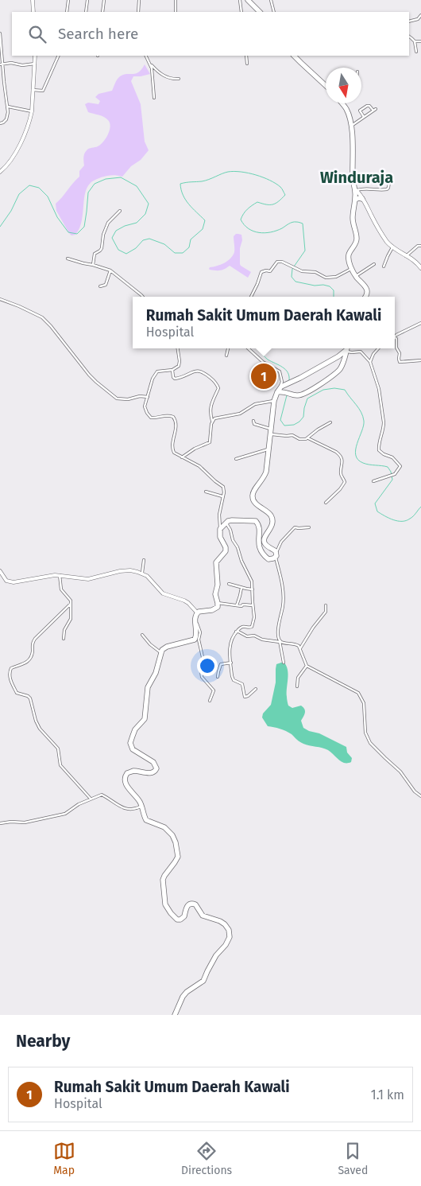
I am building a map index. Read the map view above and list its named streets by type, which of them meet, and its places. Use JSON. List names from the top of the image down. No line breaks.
{"districts":["Winduraja"],"north":"bottom","page":{"search":"Search here","popup":["Rumah Sakit Umum Daerah Kawali","Hospital"],"pins":"1","heading":"Nearby","list":[{"mark":"1","name":"Rumah Sakit Umum Daerah Kawali","note":"Hospital","value":"1.1 km"}],"nav":["Map","Directions","Saved"]}}
